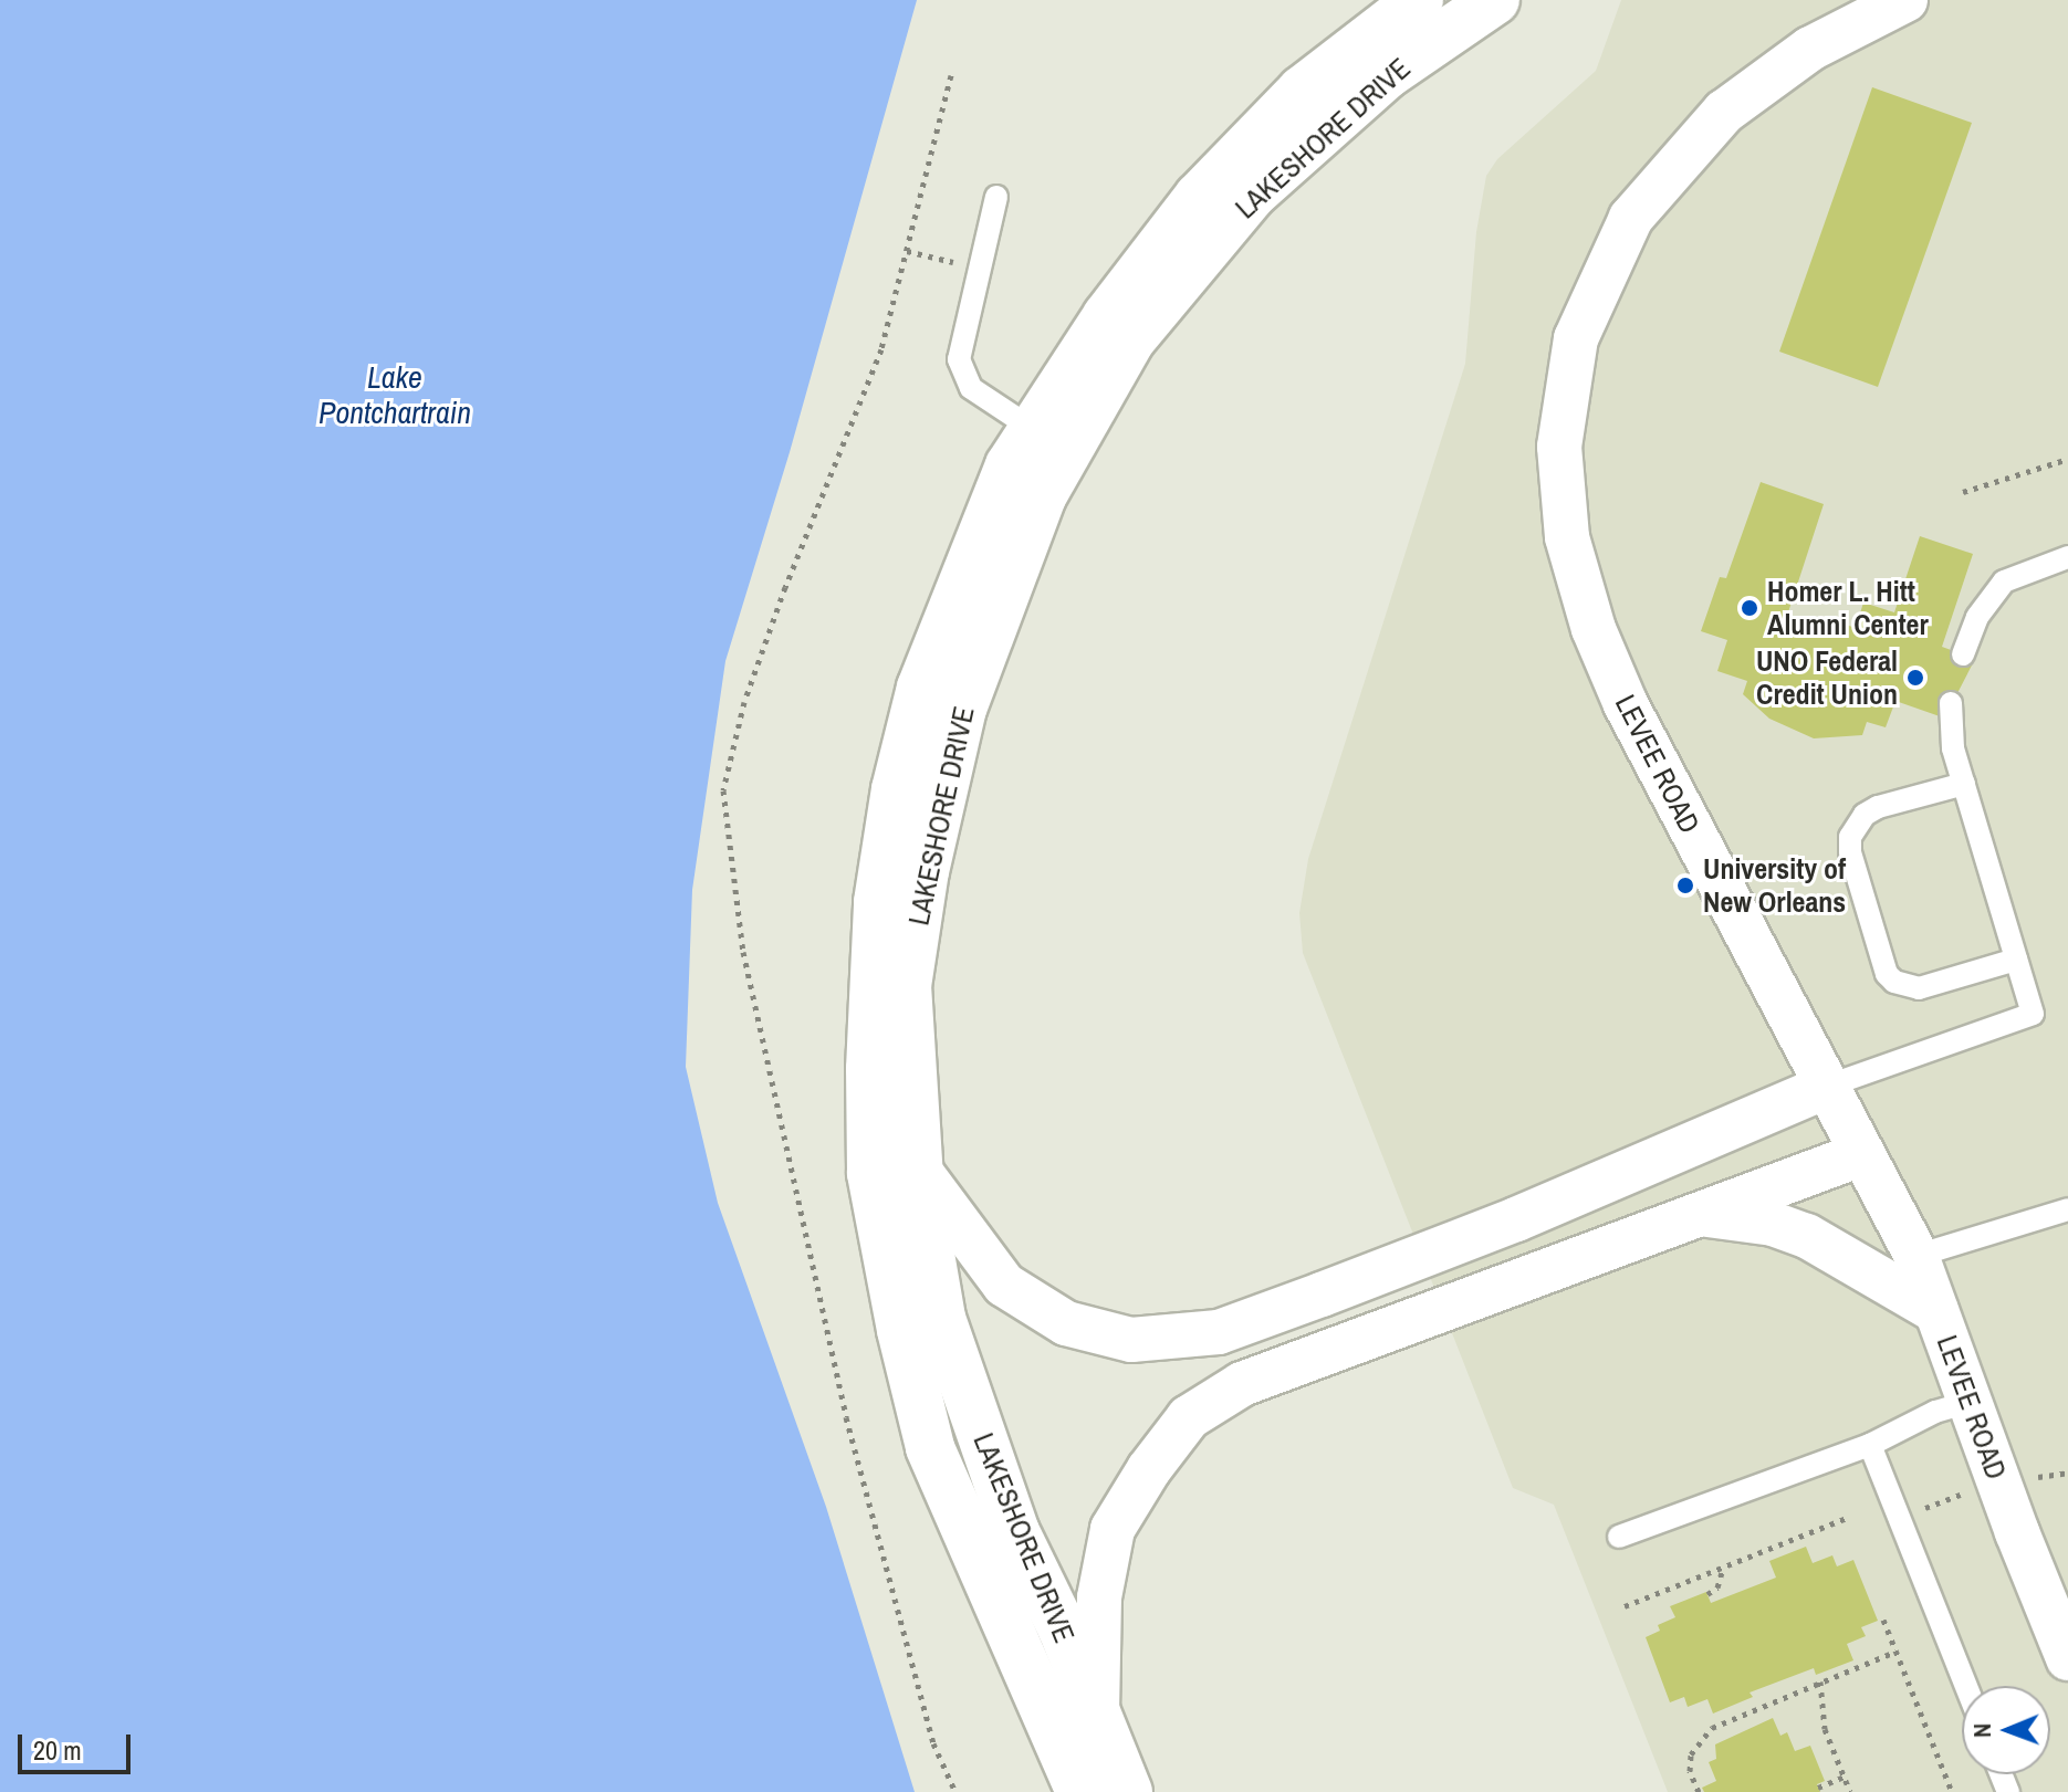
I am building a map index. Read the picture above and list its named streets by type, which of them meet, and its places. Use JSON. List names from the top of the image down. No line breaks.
{"streets":{"street":["LAKESHORE DRIVE","LEVEE ROAD"]},"water":["Lake Pontchartrain"],"places":["Homer L. Hitt Alumni Center","UNO Federal Credit Union","University of New Orleans"],"scale_bar":"20 m","north":"left"}
